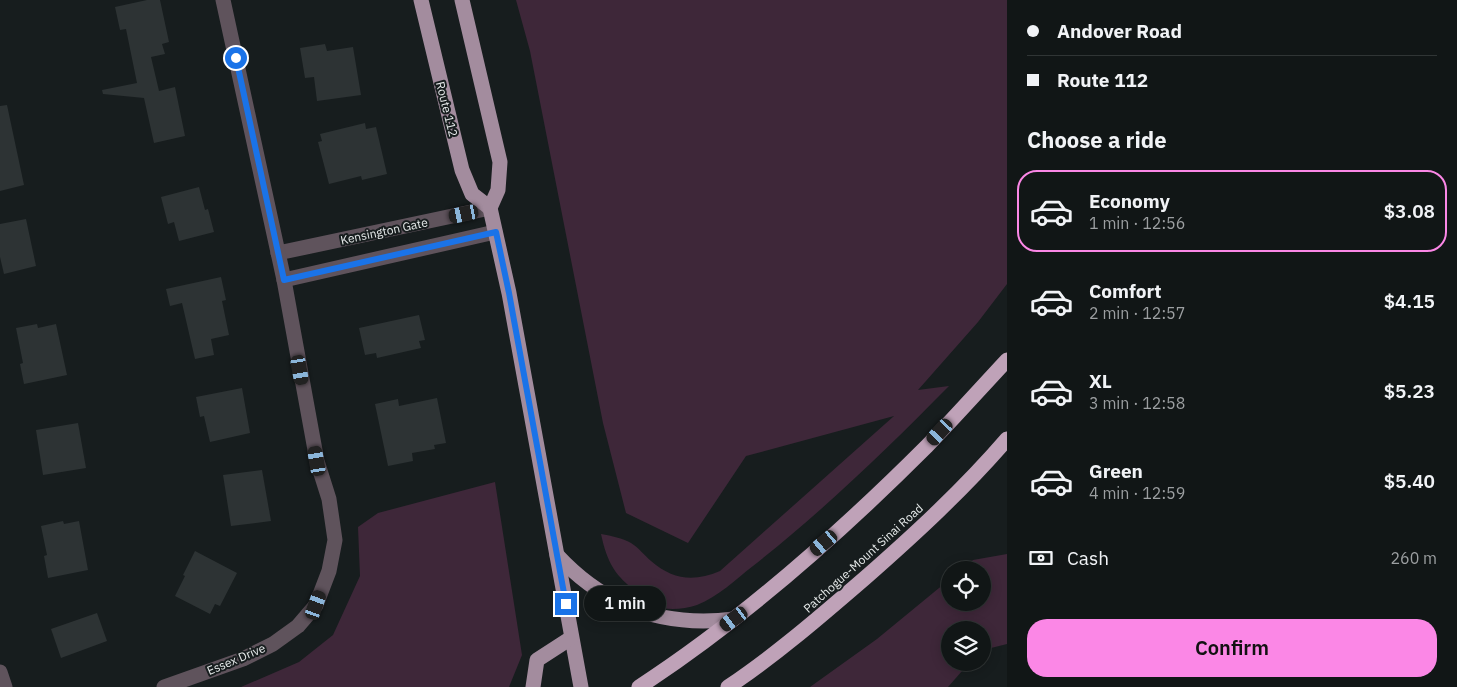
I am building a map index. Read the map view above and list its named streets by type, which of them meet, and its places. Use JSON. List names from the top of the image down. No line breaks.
{"streets":{"highway":["Patchogue-Mount Sinai Road"],"main road":["Route 112"],"street":["Kensington Gate","Essex Drive"]},"crossings":[["Route 112","Kensington Gate"],["Kensington Gate","Essex Drive"]],"page":{"banner":["Andover Road","Route 112"],"heading":"Choose a ride","list":[{"name":"Economy","note":"1 min · 12:56","value":"$3.08"},{"name":"Comfort","note":"2 min · 12:57","value":"$4.15"},{"name":"XL","note":"3 min · 12:58","value":"$5.23"},{"name":"Green","note":"4 min · 12:59","value":"$5.40"}],"pay":["Cash","260 m"],"bubble":"1 min","buttons":"Confirm"}}
